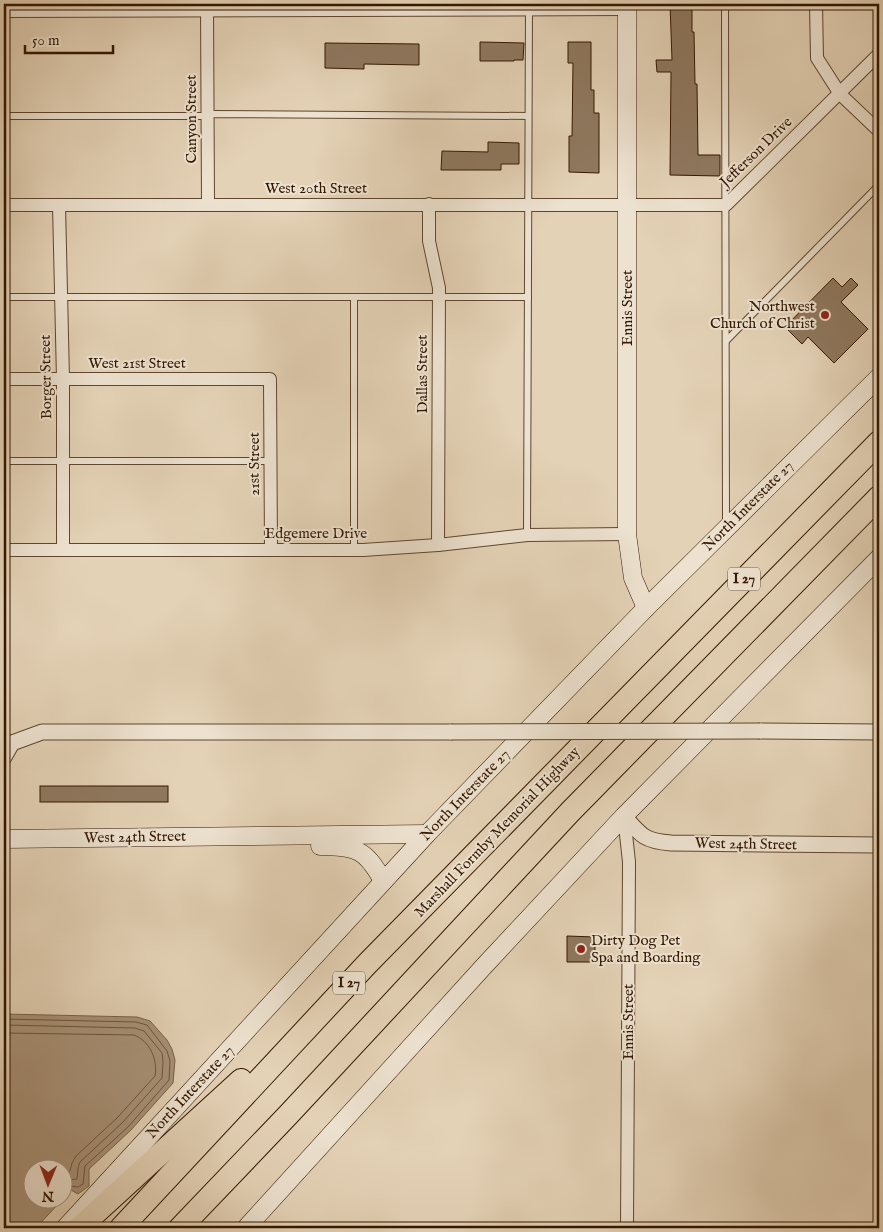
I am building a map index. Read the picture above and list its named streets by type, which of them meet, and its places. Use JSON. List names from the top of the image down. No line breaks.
{"streets":{"highway":["I 27","Marshall Formby Memorial Highway"],"main road":["Ennis Street","North Interstate 27","West 24th Street"],"street":["Canyon Street","Jefferson Drive","West 20th Street","West 21st Street","Dallas Street","Borger Street","21st Street","Edgemere Drive"]},"crossings":[["Canyon Street","West 20th Street"],["Jefferson Drive","West 20th Street"],["Jefferson Drive","Ennis Street"],["West 20th Street","Ennis Street"],["West 20th Street","Dallas Street"],["West 20th Street","Borger Street"],["Ennis Street","North Interstate 27"],["Ennis Street","Edgemere Drive"],["Ennis Street","West 24th Street"],["West 21st Street","Borger Street"],["West 21st Street","21st Street"],["Dallas Street","Edgemere Drive"],["Borger Street","Edgemere Drive"],["21st Street","Edgemere Drive"],["North Interstate 27","West 24th Street"]],"places":["Northwest Church of Christ","Dirty Dog Pet Spa and Boarding"],"scale_bar":"50 m","north":"bottom"}
